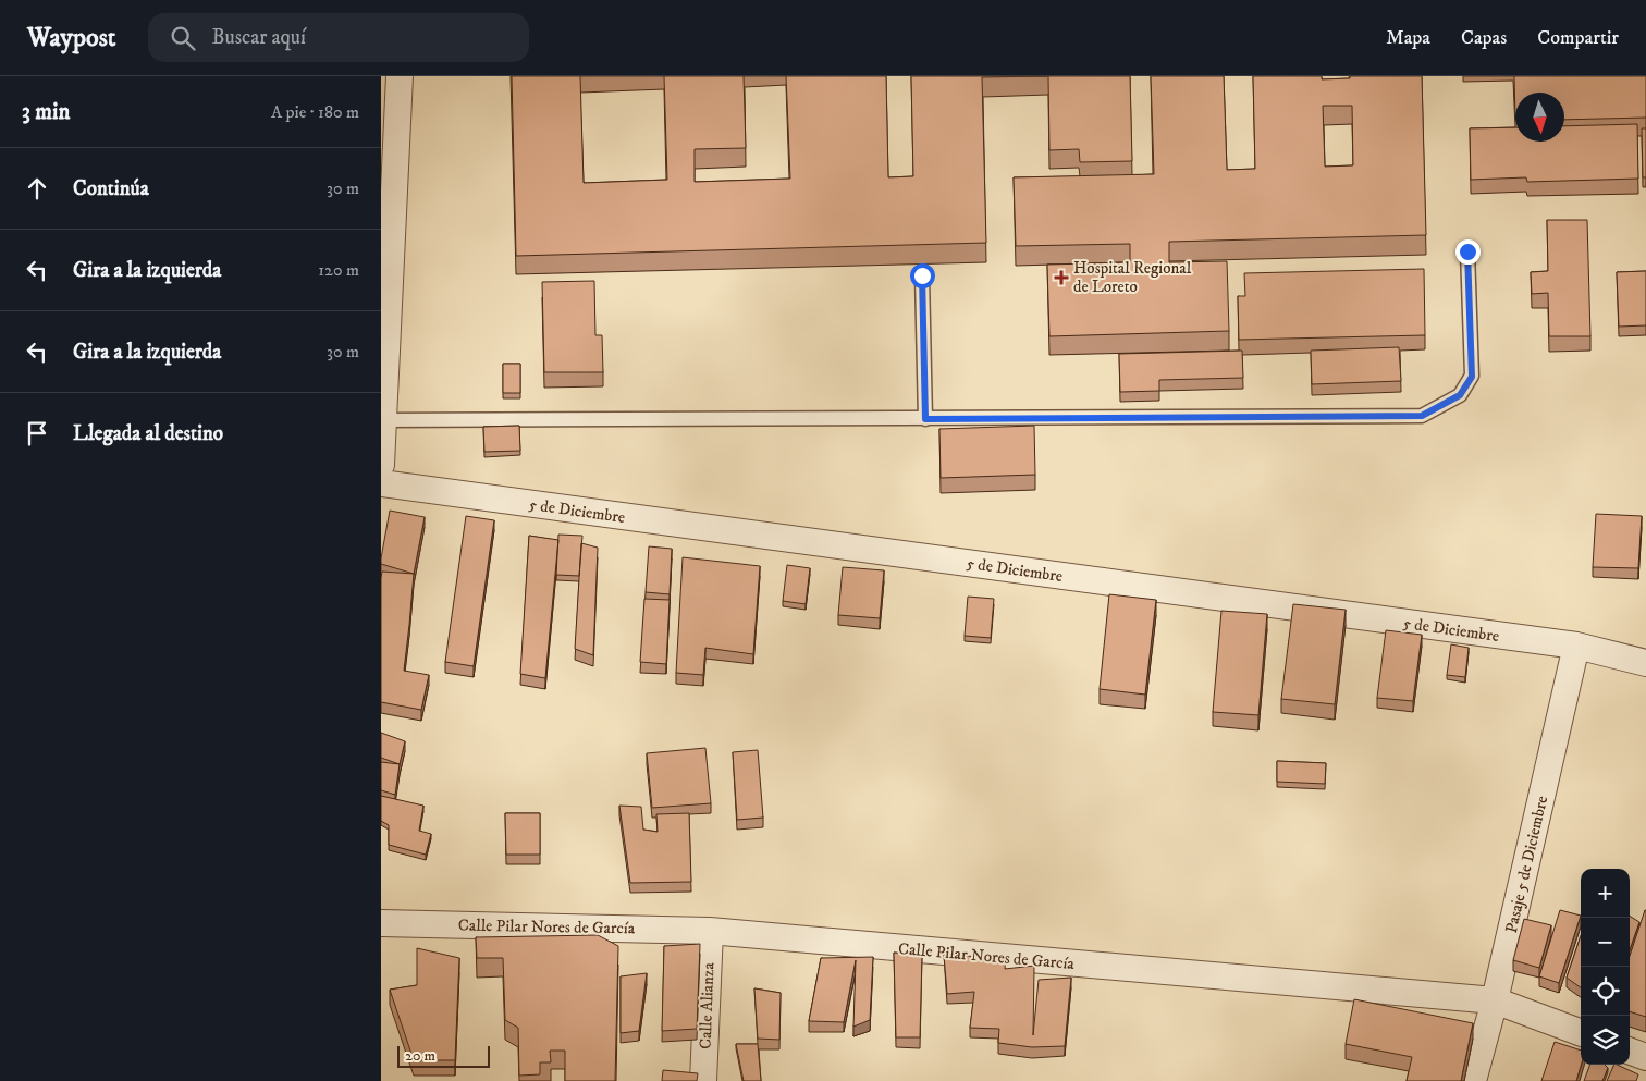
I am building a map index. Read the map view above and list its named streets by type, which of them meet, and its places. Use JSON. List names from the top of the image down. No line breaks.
{"streets":{"street":["5 de Diciembre","Pasaje 5 de Diciembre","Calle Pilar Nores de García","Calle Alianza"]},"crossings":[["5 de Diciembre","Pasaje 5 de Diciembre"],["Pasaje 5 de Diciembre","Calle Pilar Nores de García"],["Calle Pilar Nores de García","Calle Alianza"]],"places":{"health":["Hospital Regional de Loreto"]},"scale_bar":"20 m","north":"bottom","page":{"header":"Waypost","search":"Buscar aquí","nav":["Mapa","Capas","Compartir"],"heading":["3 min","A pie · 180 m"],"list":[["Continúa","30 m"],["Gira a la izquierda","120 m"],["Gira a la izquierda","30 m"],"Llegada al destino"],"map_buttons":["+","−"],"scale":"20 m"}}
